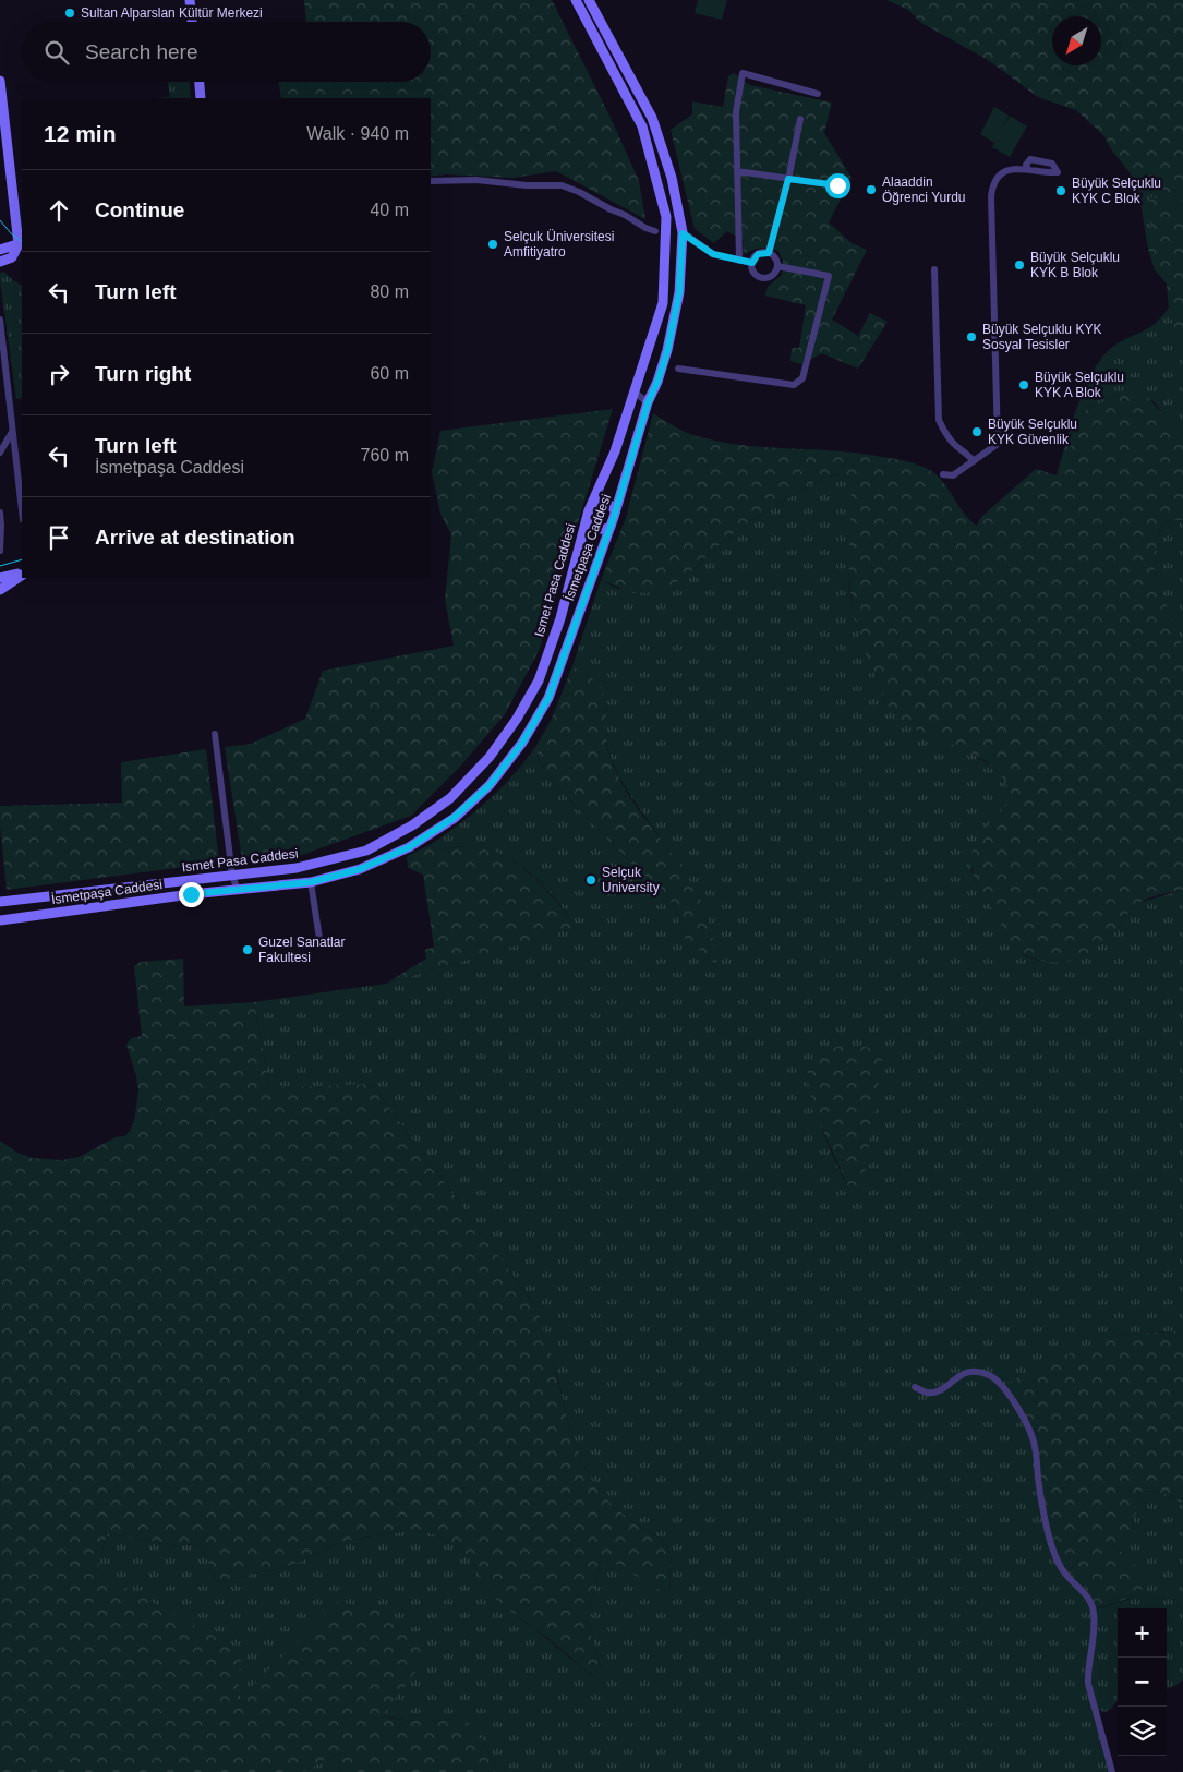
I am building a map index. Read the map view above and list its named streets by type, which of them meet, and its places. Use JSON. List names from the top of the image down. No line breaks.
{"streets":{"main road":["İsmetpaşa Caddesi","Ismet Pasa Caddesi"]},"crossings":[["İsmetpaşa Caddesi","Ismet Pasa Caddesi"]],"places":["Sultan Alparslan Kültür Merkezi","Alaaddin Öğrenci Yurdu","Büyük Selçuklu KYK C Blok","Selçuk Üniversitesi Amfitiyatro","Büyük Selçuklu KYK B Blok","Büyük Selçuklu KYK Sosyal Tesisler","Büyük Selçuklu KYK A Blok","Büyük Selçuklu KYK Güvenlik","Selçuk University","Guzel Sanatlar Fakultesi"],"north":"bottom left","page":{"search":"Search here","heading":["12 min","Walk · 940 m"],"list":[["Continue","40 m"],["Turn left","80 m"],["Turn right","60 m"],["Turn left","İsmetpaşa Caddesi","760 m"],"Arrive at destination"],"map_buttons":["+","−"]}}
